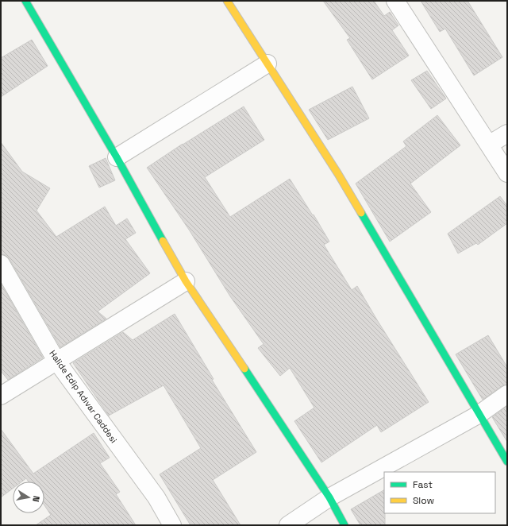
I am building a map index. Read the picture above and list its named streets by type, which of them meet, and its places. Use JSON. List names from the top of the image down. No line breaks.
{"streets":{"street":["Halide Edip Adıvar Caddesi"]},"legend":["Fast","Slow"],"north":"right"}
